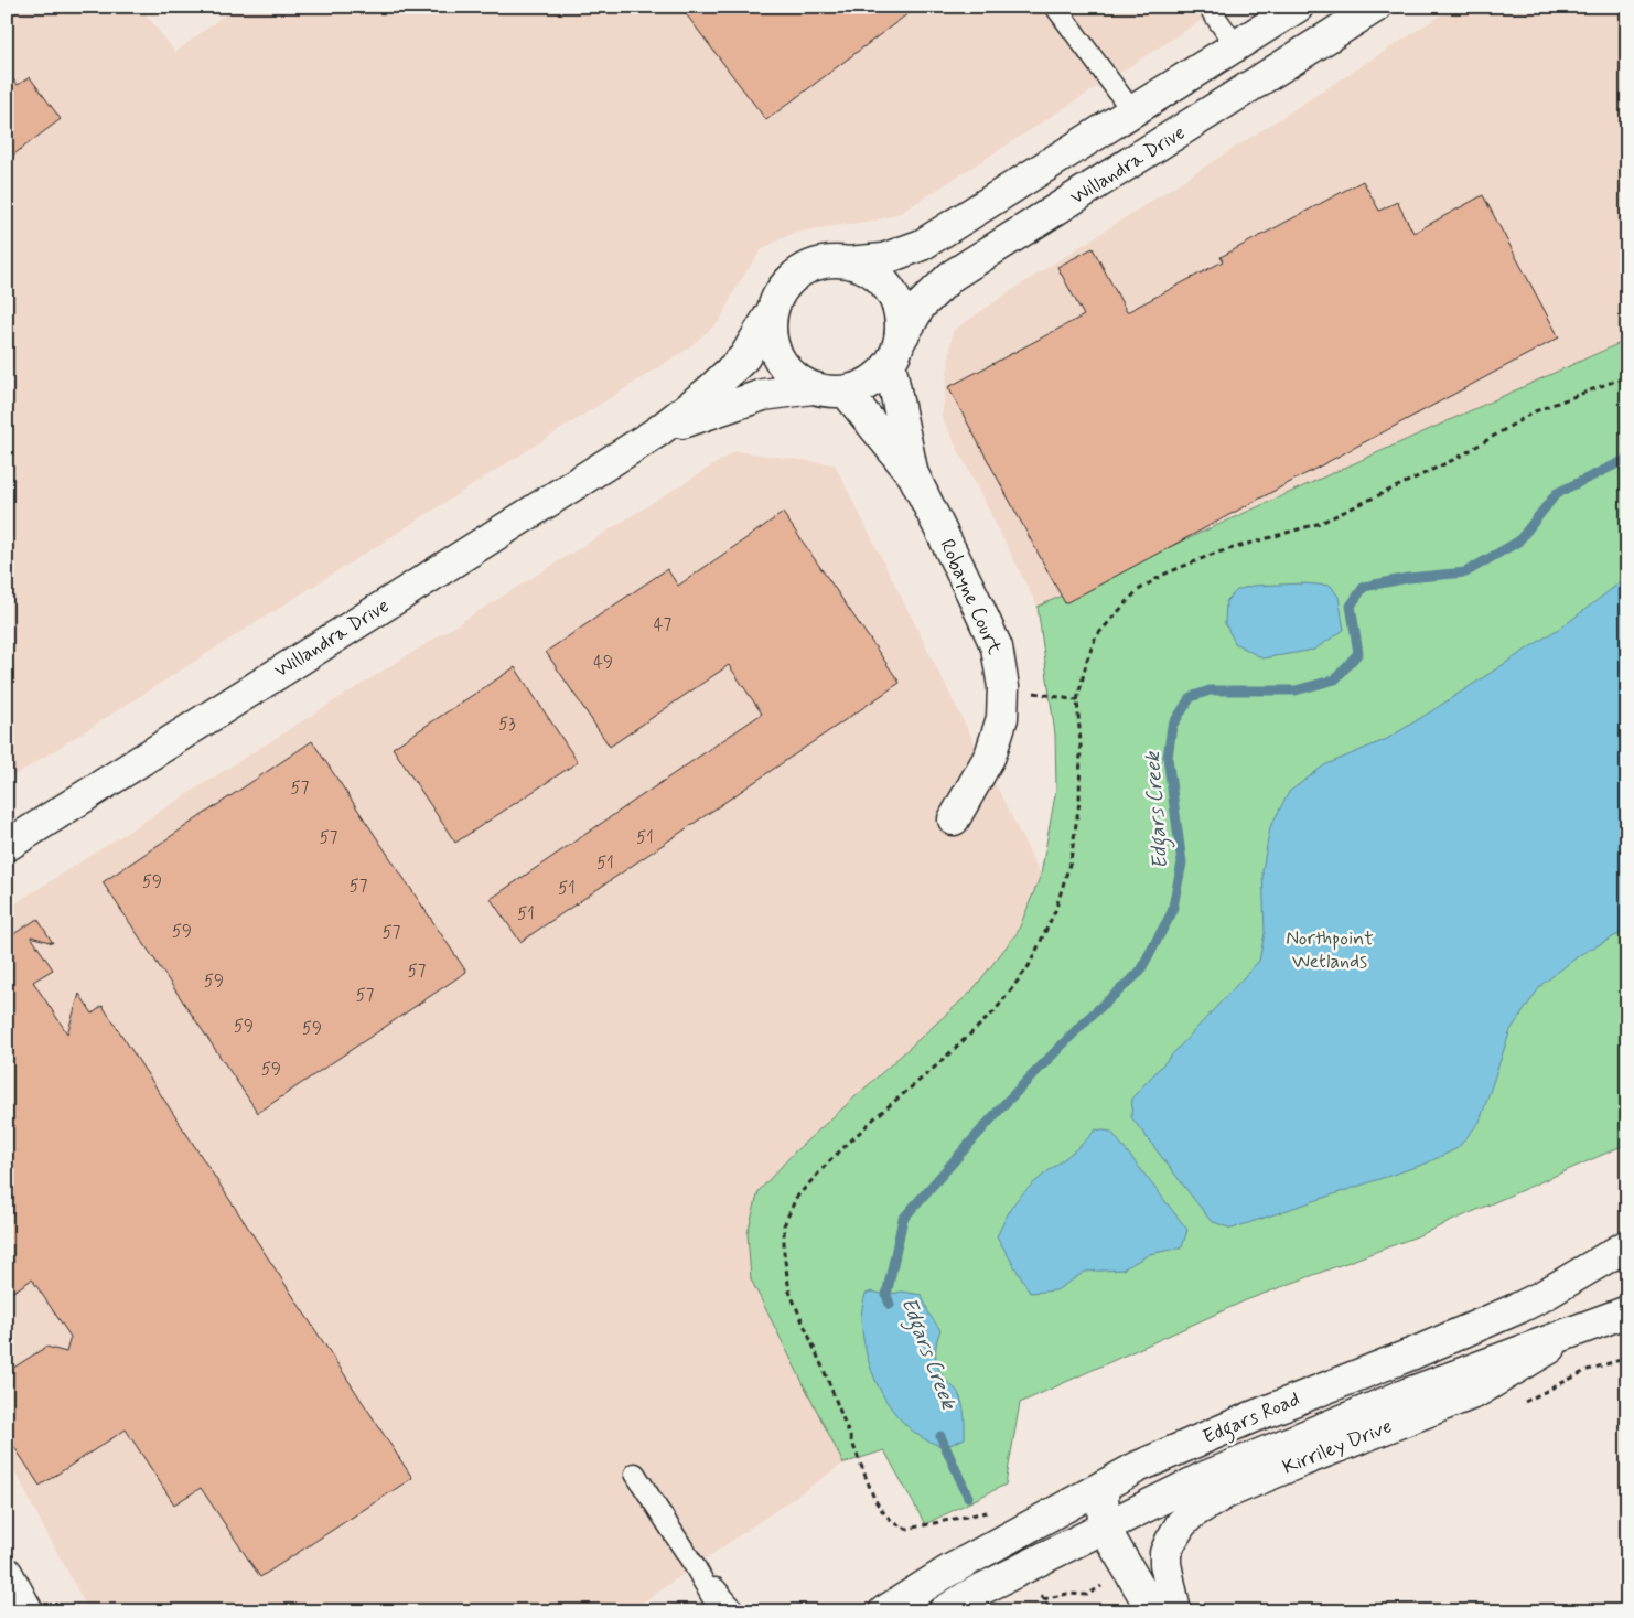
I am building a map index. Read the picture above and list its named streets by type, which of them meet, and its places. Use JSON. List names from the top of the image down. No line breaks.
{"streets":{"street":["Willandra Drive","Robayne Court","Edgars Road","Kirriley Drive"]},"crossings":[["Willandra Drive","Robayne Court"],["Edgars Road","Kirriley Drive"]],"water":["Edgars Creek"],"parks":["Northpoint Wetlands"],"house_numbers":["47","49","53","57","57","51","51","59","57","51","51","59","57","57","59","57","59","59","59"]}
